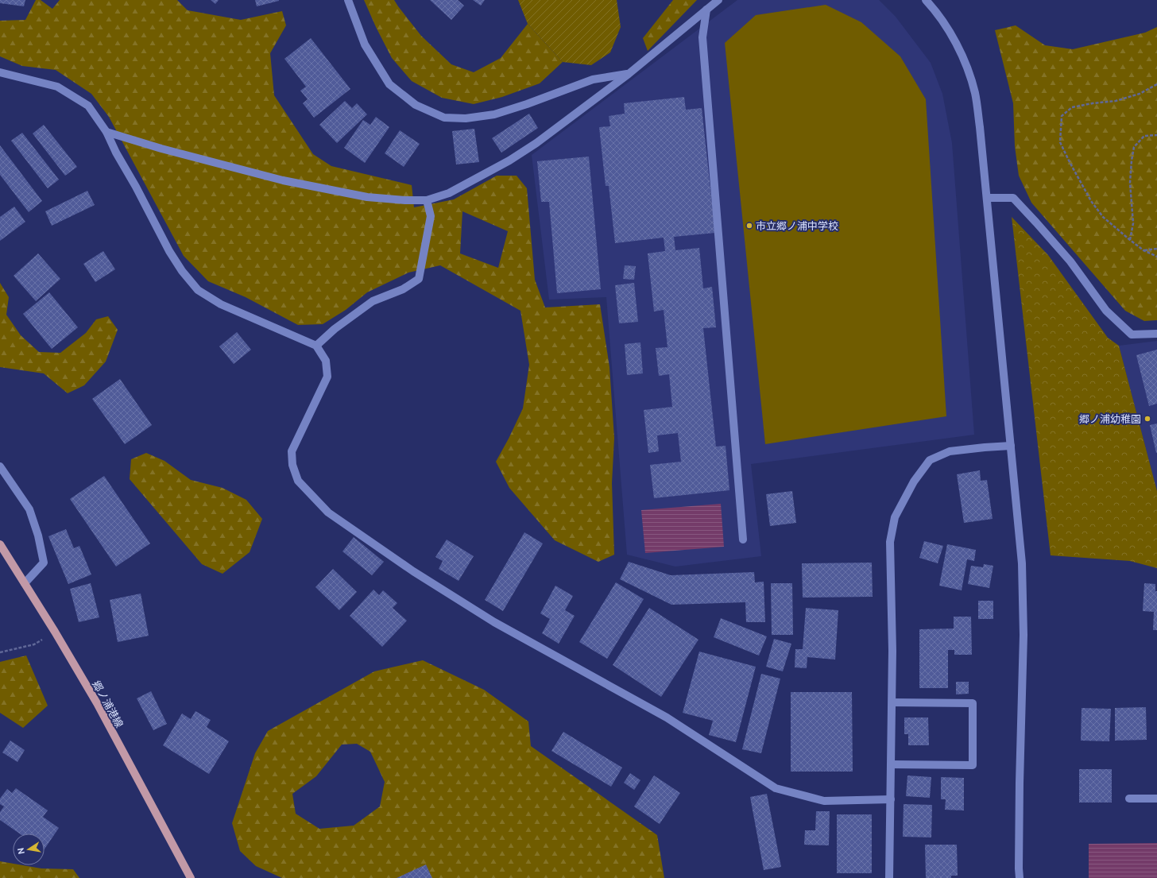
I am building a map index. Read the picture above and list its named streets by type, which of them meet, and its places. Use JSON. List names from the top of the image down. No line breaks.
{"streets":{"main road":["郷ノ浦港線"]},"places":["市立郷ノ浦中学校","郷ノ浦幼稚園"],"north":"left"}
